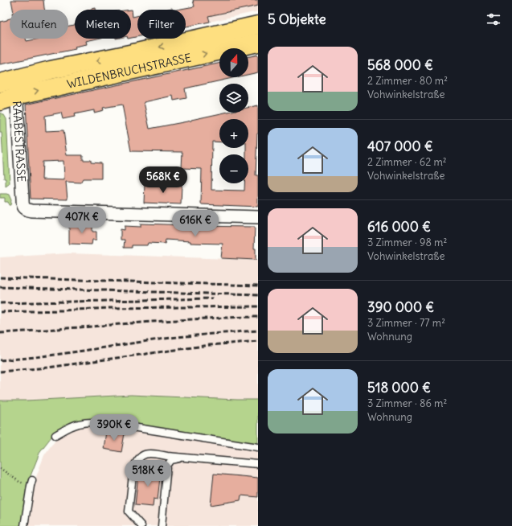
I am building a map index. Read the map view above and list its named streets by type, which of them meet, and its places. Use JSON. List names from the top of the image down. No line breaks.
{"streets":{"main road":["WILDENBRUCHSTRASSE"],"street":["RAABESTRASSE"]},"crossings":[["WILDENBRUCHSTRASSE","RAABESTRASSE"]],"north":"top","page":{"heading":"5 Objekte","chip":["Kaufen","Mieten","Filter"],"list":[{"name":"568 000 €","note":"2 Zimmer · 80 m² · Vohwinkelstraße"},{"name":"407 000 €","note":"2 Zimmer · 62 m² · Vohwinkelstraße"},{"name":"616 000 €","note":"3 Zimmer · 98 m² · Vohwinkelstraße"},{"name":"390 000 €","note":"3 Zimmer · 77 m² · Wohnung"},{"name":"518 000 €","note":"3 Zimmer · 86 m² · Wohnung"}],"map_buttons":["+","−"],"price":["568K €","407K €","616K €","390K €","518K €"]}}
